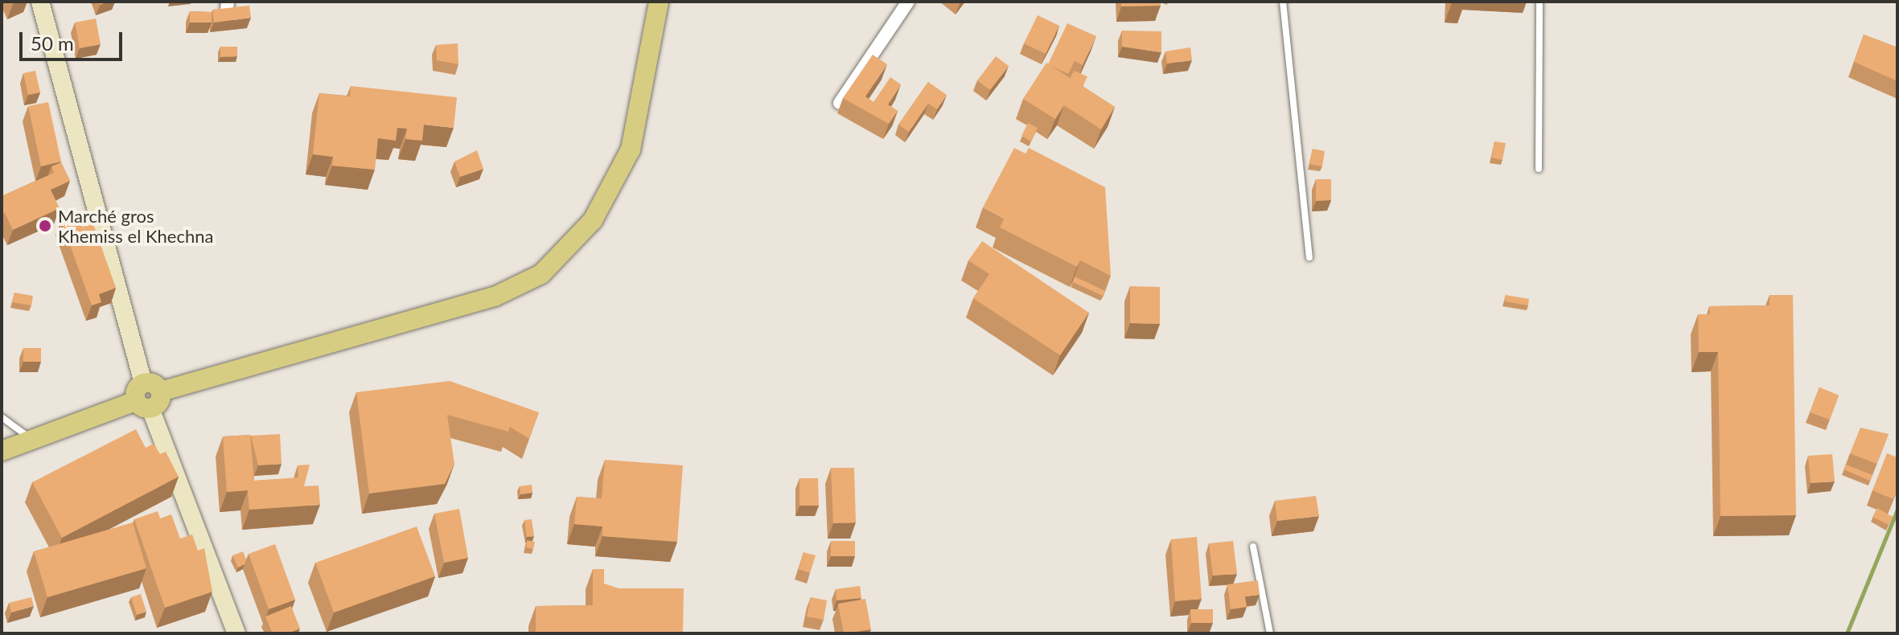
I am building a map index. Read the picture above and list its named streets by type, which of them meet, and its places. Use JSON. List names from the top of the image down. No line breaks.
{"places":["Marché gros Khemiss el Khechna"],"scale_bar":"50 m"}
